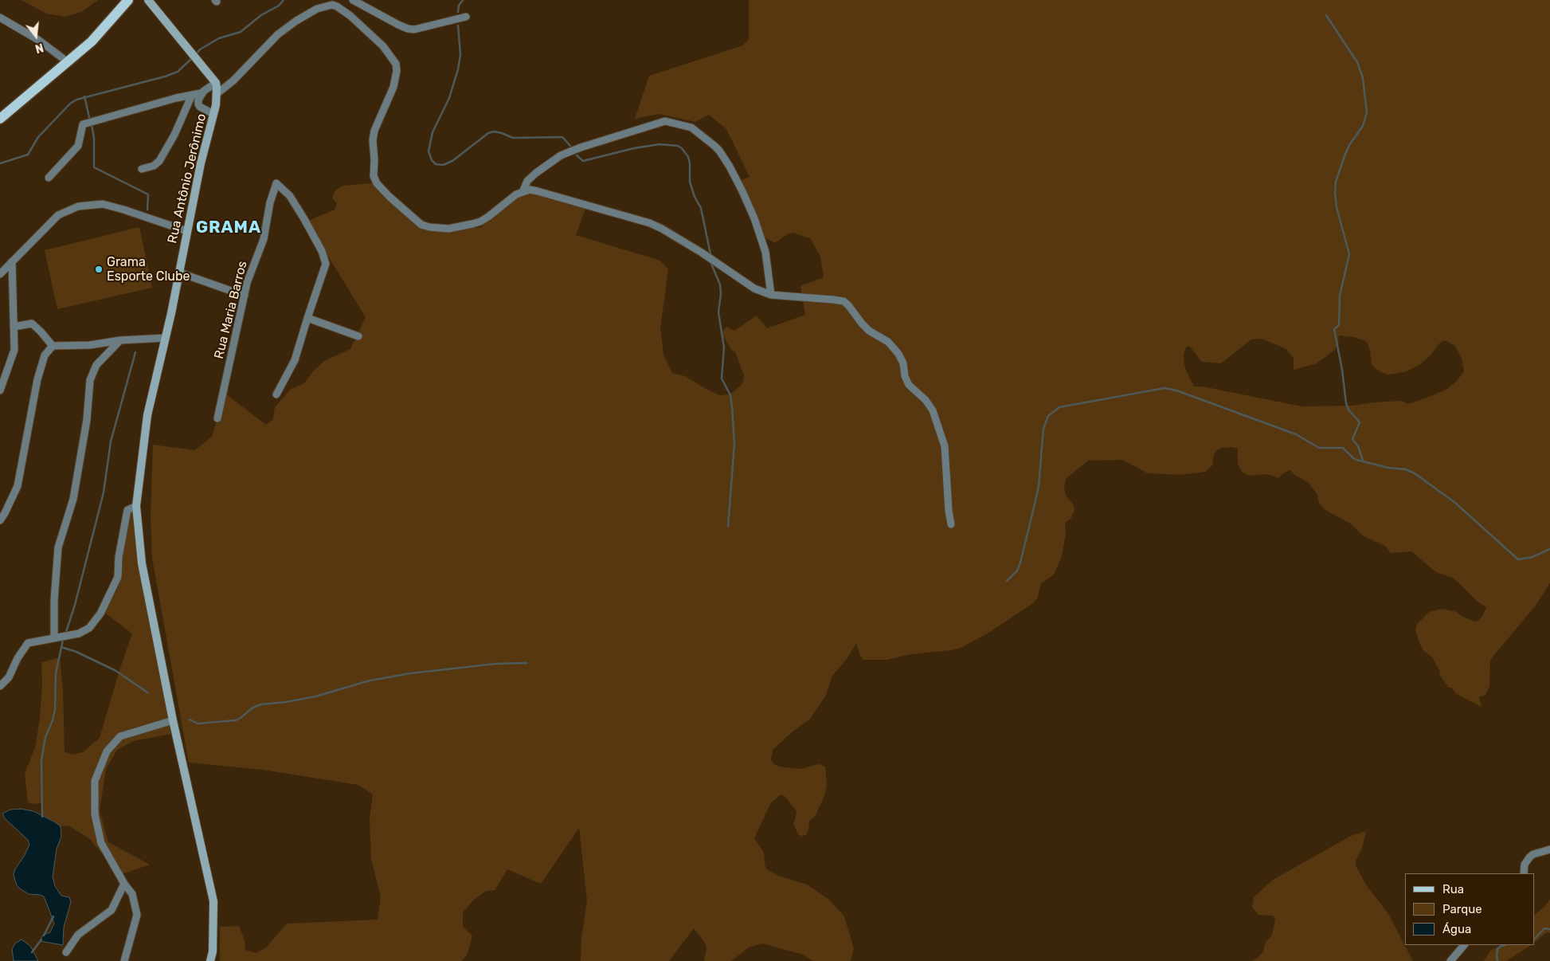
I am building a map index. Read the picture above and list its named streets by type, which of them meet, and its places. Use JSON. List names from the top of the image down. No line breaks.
{"streets":{"main road":["Rua Antônio Jerônimo"],"street":["Rua Maria Barros"]},"districts":["GRAMA"],"places":["Grama Esporte Clube"],"legend":["Rua","Parque","Água"],"north":"bottom"}
